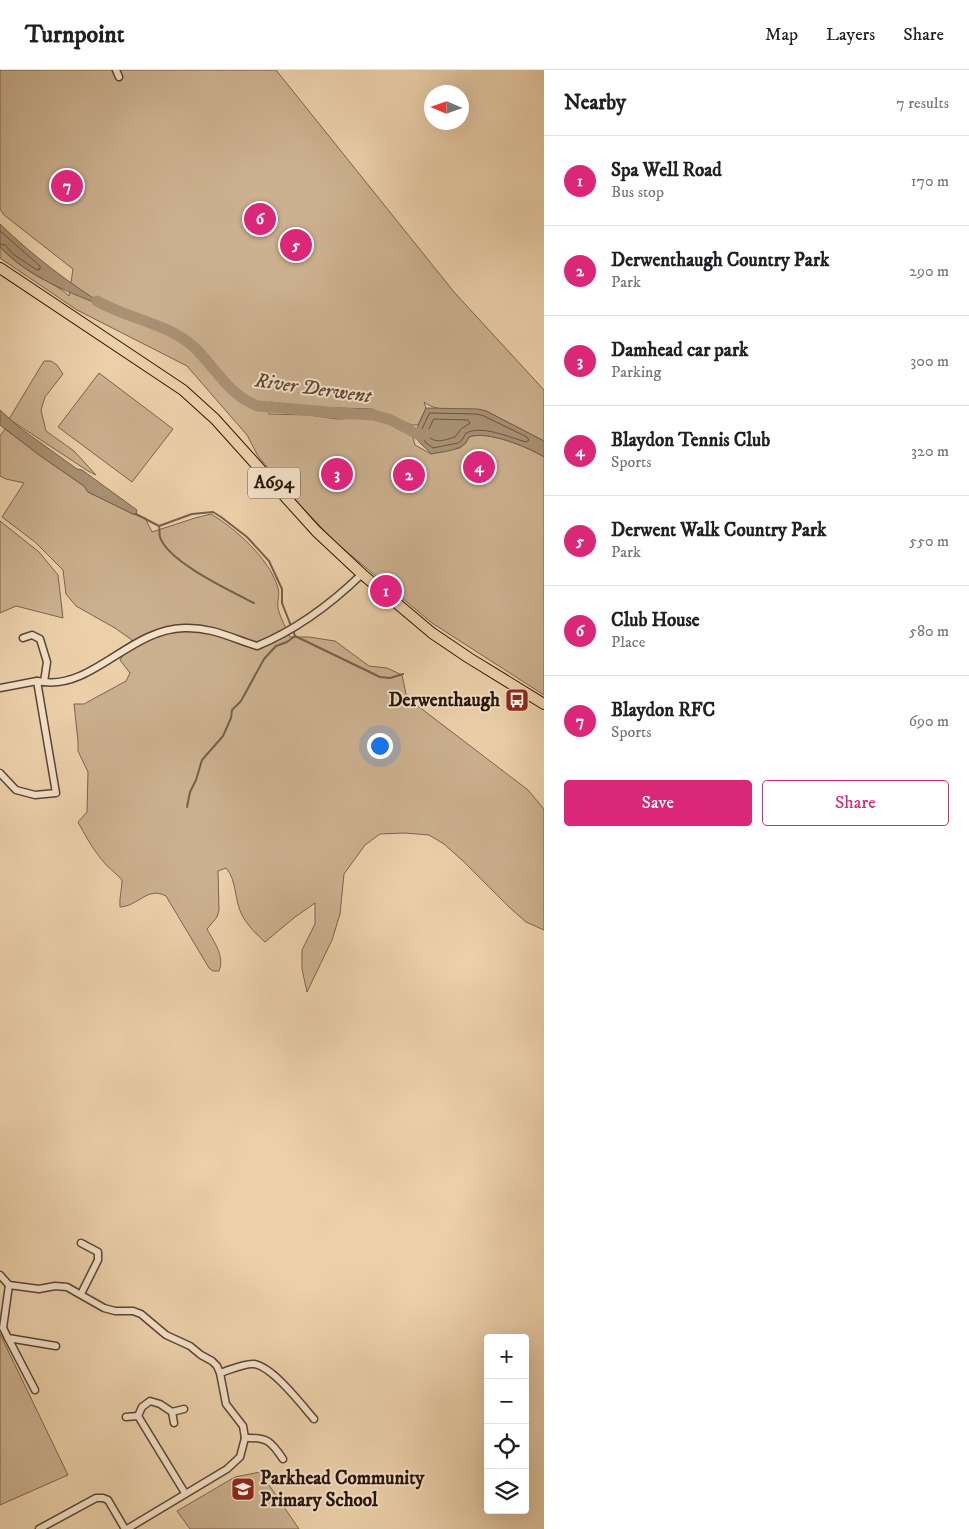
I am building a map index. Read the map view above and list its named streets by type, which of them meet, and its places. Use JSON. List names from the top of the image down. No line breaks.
{"streets":{"main road":["A694"]},"water":["River Derwent"],"places":{"bus stop":["Derwenthaugh"],"school or university":["Parkhead Community Primary School"]},"north":"left","page":{"header":"Turnpoint","nav":["Map","Layers","Share"],"heading":["Nearby","7 results"],"list":[{"mark":"1","name":"Spa Well Road","note":"Bus stop","value":"170 m"},{"mark":"2","name":"Derwenthaugh Country Park","note":"Park","value":"290 m"},{"mark":"3","name":"Damhead car park","note":"Parking","value":"300 m"},{"mark":"4","name":"Blaydon Tennis Club","note":"Sports","value":"320 m"},{"mark":"5","name":"Derwent Walk Country Park","note":"Park","value":"550 m"},{"mark":"6","name":"Club House","note":"Place","value":"580 m"},{"mark":"7","name":"Blaydon RFC","note":"Sports","value":"690 m"}],"pins":["7","6","5","4","3","2","1"],"buttons":["Save","Share"],"map_buttons":["+","−"]}}
